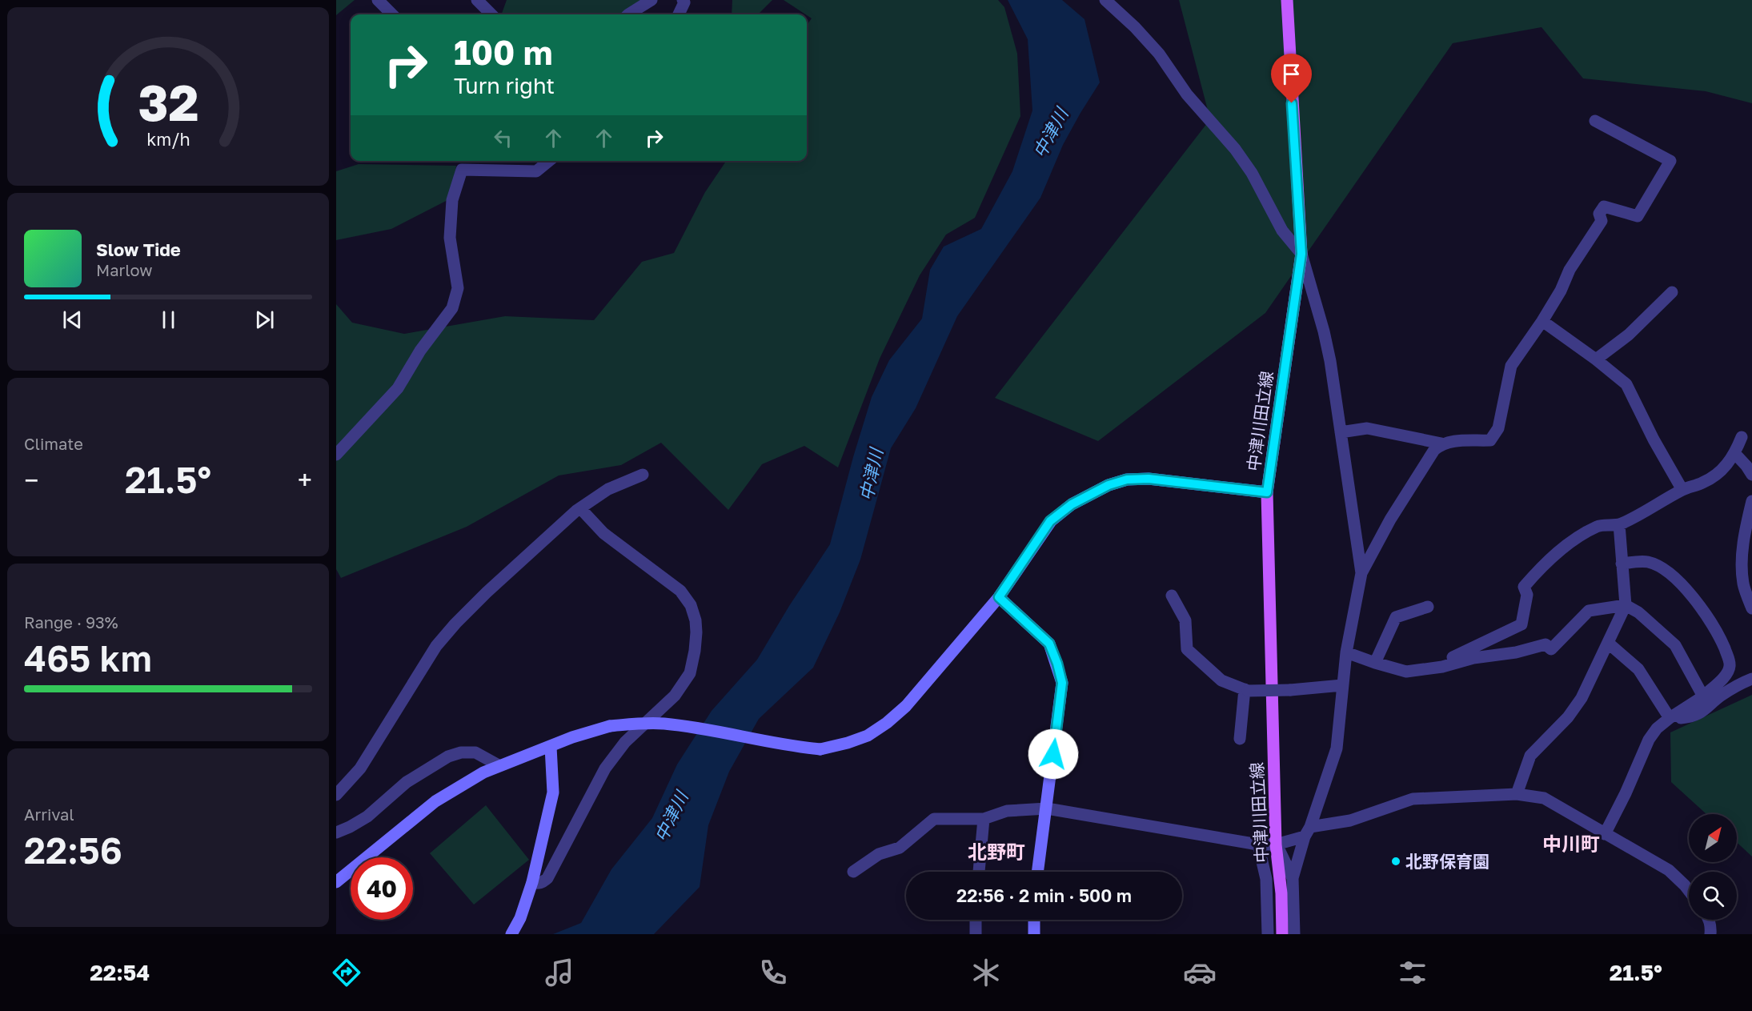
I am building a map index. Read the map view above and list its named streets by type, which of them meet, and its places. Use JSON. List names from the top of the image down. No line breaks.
{"streets":{"main road":["中津川田立線"]},"districts":["中川町","北野町"],"water":["中津川"],"places":["北野保育園"],"north":"top right","page":{"turn":["100 m","Turn right"],"song":["Slow Tide","Marlow"],"tile":["Climate",["Range · 93%","465 km"],["Arrival","22:56"]],"heat":["−","21.5°","+"],"limit":"40","trip":"22:56 · 2 min · 500 m","tabs":["22:54","21.5°"],"gauge":["32","km/h"]}}
